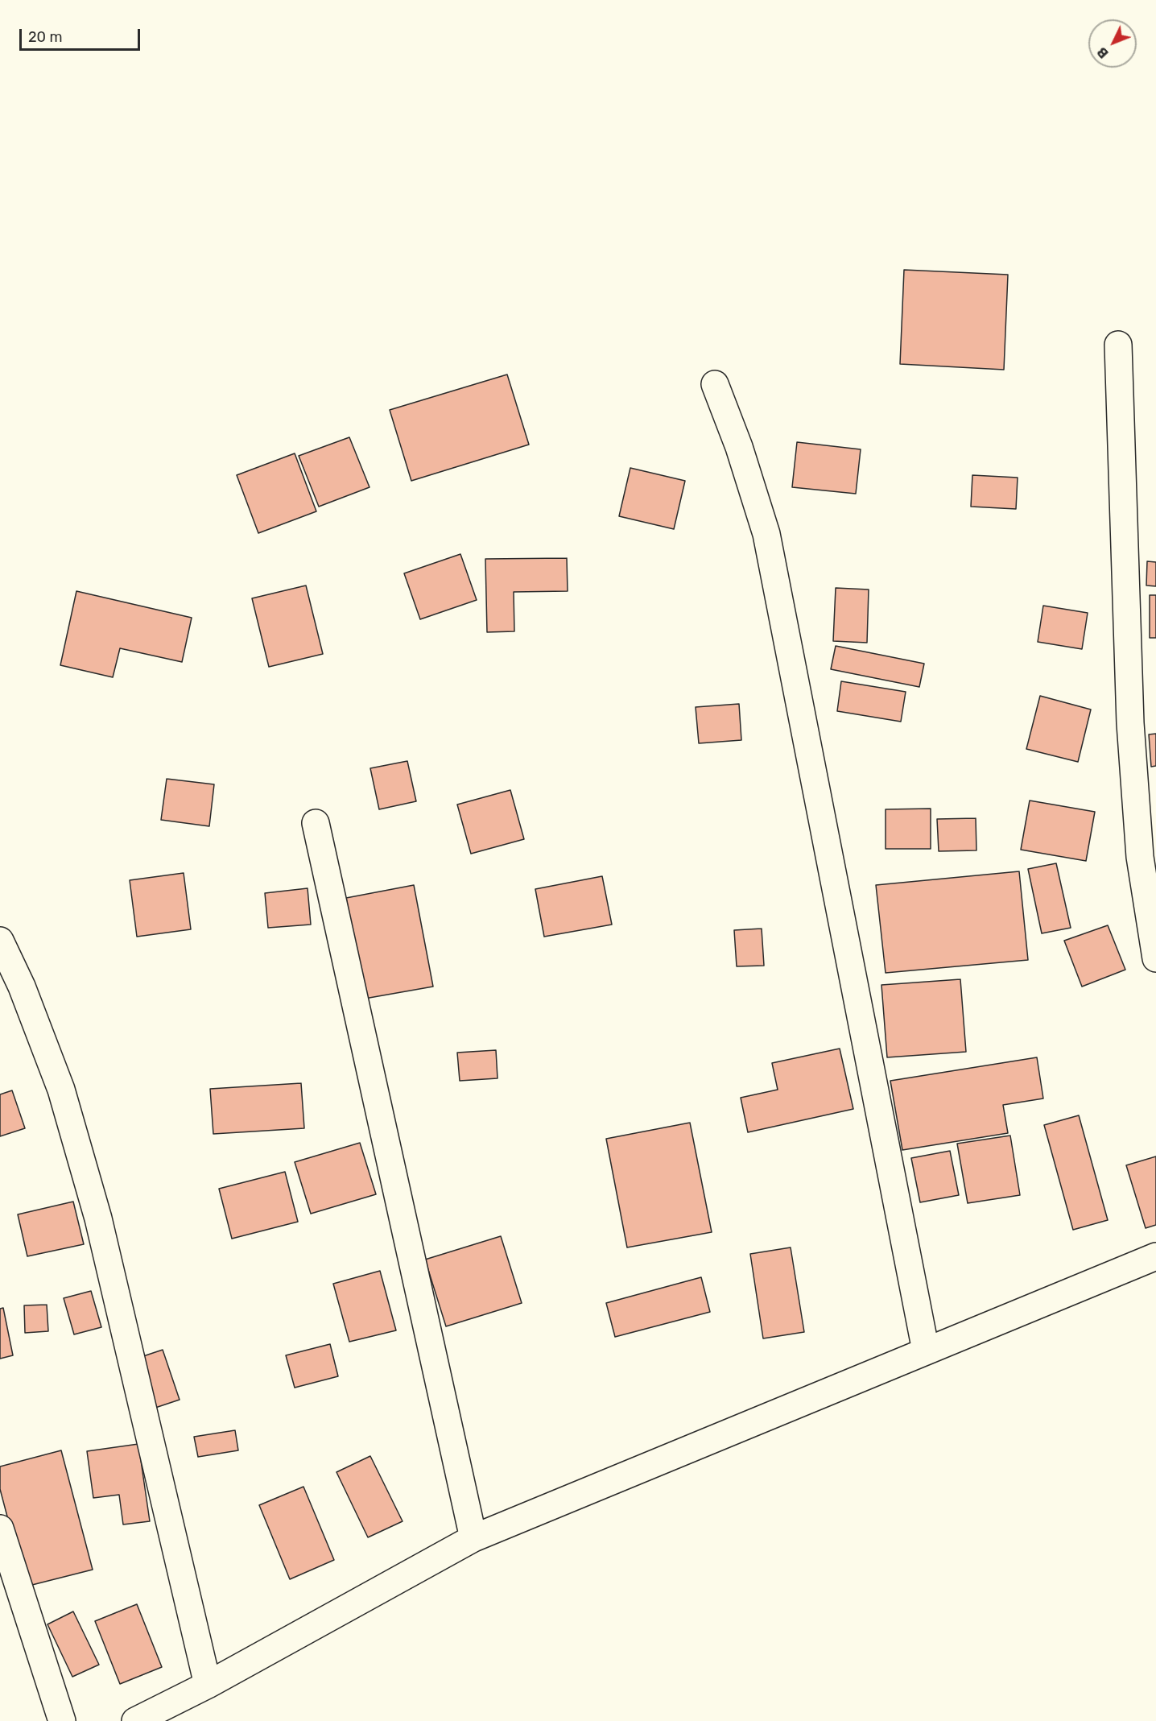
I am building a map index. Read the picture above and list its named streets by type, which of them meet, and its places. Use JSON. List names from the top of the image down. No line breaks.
{"scale_bar":"20 m","north":"bottom left"}
